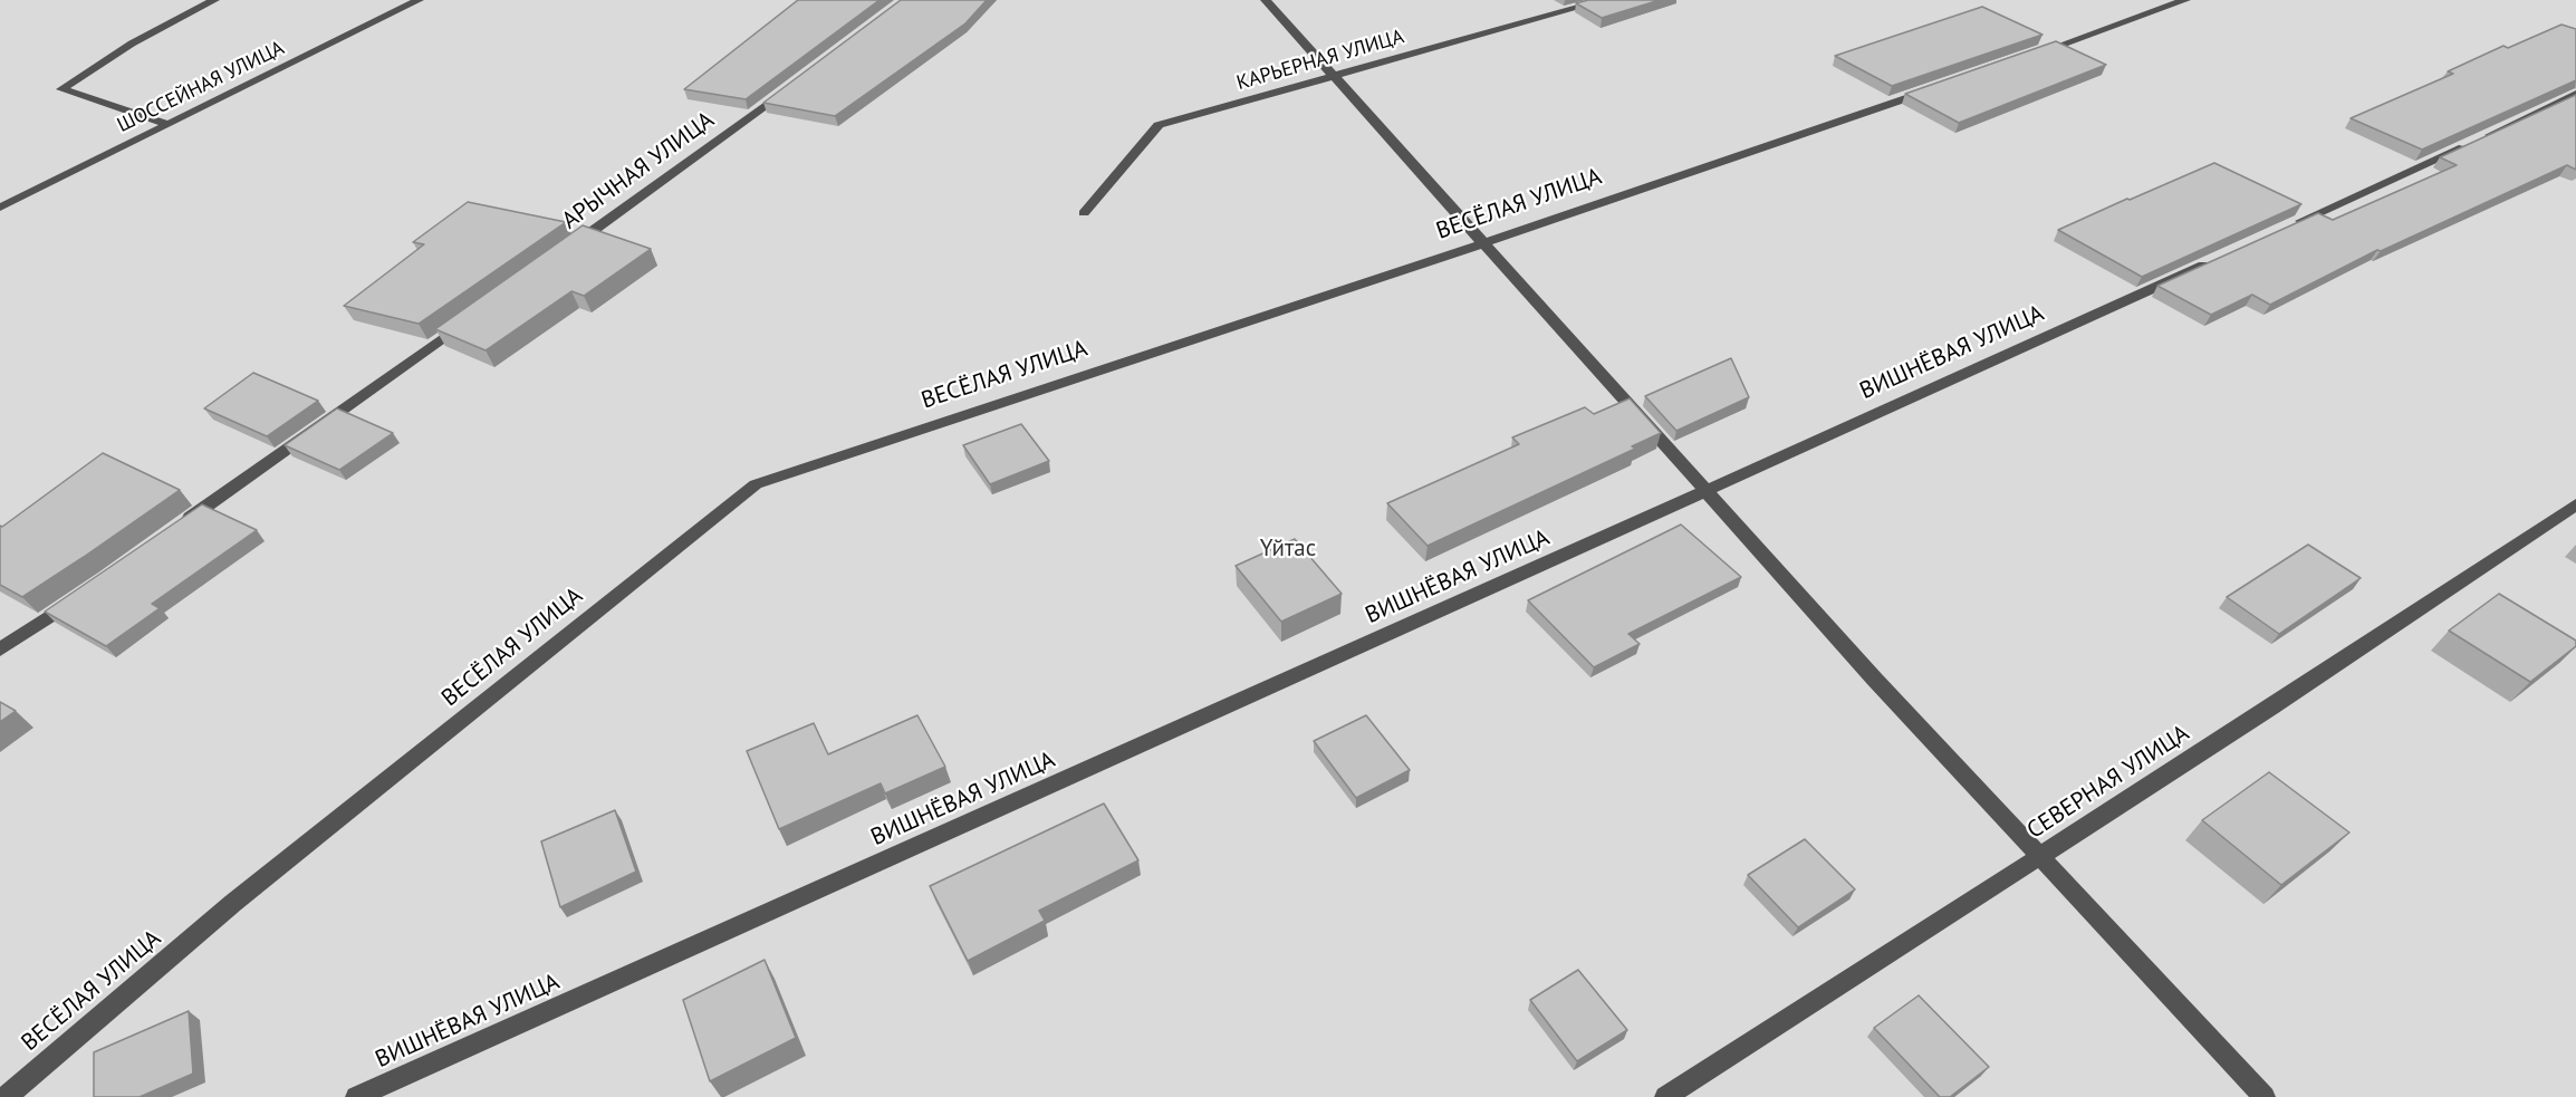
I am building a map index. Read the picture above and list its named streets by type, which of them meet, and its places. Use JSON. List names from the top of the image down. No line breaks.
{"streets":{"street":["КАРЬЕРНАЯ УЛИЦА","ШОССЕЙНАЯ УЛИЦА","АРЫЧНАЯ УЛИЦА","ВЕСЁЛАЯ УЛИЦА","ВИШНЁВАЯ УЛИЦА","СЕВЕРНАЯ УЛИЦА"]},"parks":["Үйтас"]}
